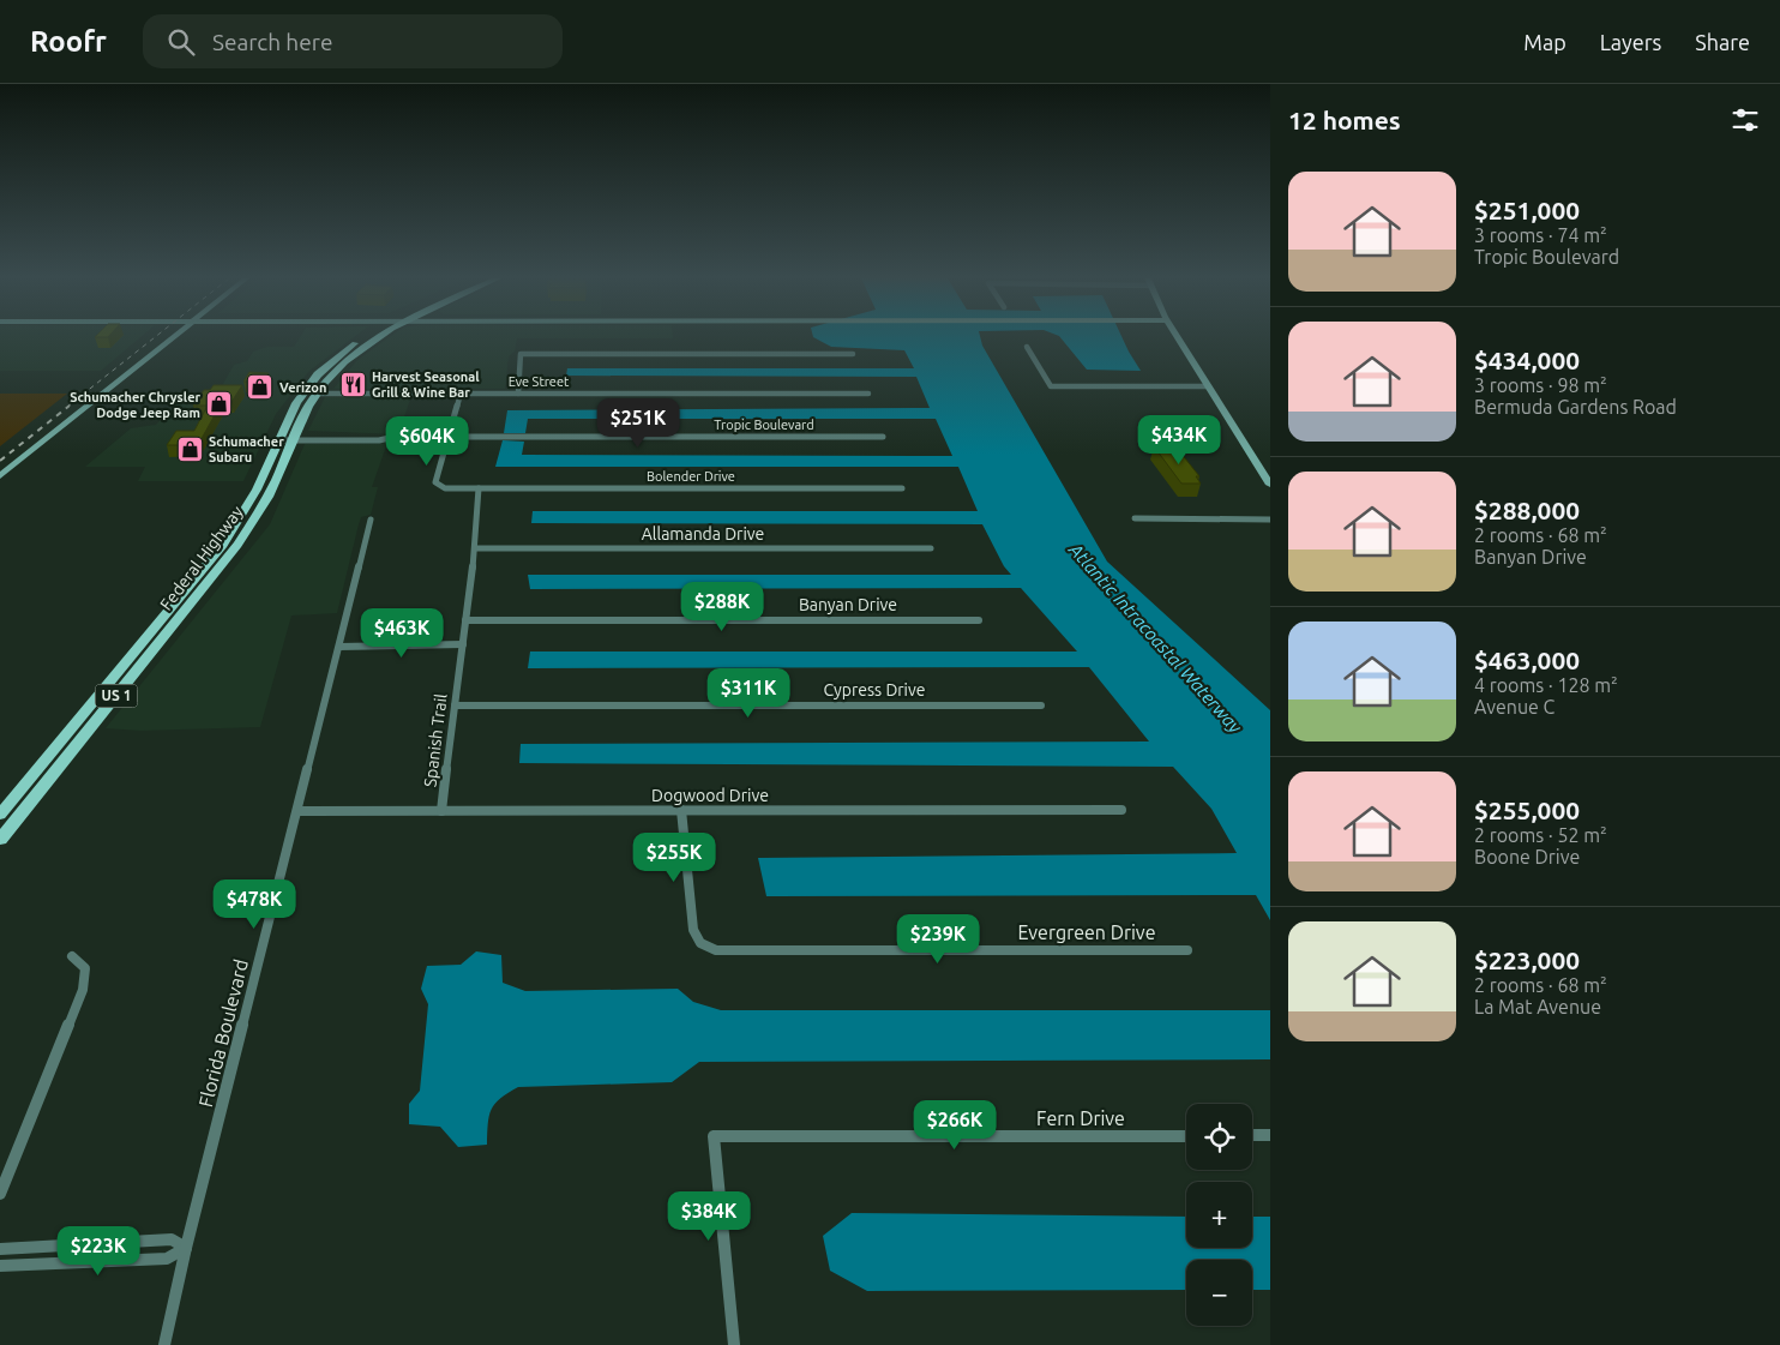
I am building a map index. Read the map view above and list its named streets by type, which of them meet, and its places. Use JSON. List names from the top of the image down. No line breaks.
{"streets":{"main road":["Federal Highway","US 1"],"street":["Eve Street","Tropic Boulevard","Bolender Drive","Allamanda Drive","Banyan Drive","Cypress Drive","Spanish Trail","Dogwood Drive","Evergreen Drive","Florida Boulevard","Fern Drive"]},"crossings":[["Eve Street","Federal Highway"],["Tropic Boulevard","Federal Highway"],["Bolender Drive","Spanish Trail"],["Allamanda Drive","Spanish Trail"],["Banyan Drive","Spanish Trail"],["Cypress Drive","Spanish Trail"],["Spanish Trail","Dogwood Drive"],["Dogwood Drive","Evergreen Drive"],["Dogwood Drive","Florida Boulevard"]],"water":["Atlantic Intracoastal Waterway"],"places":{"restaurant":["Harvest Seasonal Grill & Wine Bar"],"shop":["Verizon","Schumacher Chrysler Dodge Jeep Ram","Schumacher Subaru"]},"page":{"header":"Roofr","search":"Search here","nav":["Map","Layers","Share"],"heading":"12 homes","list":[{"name":"$251,000","note":"3 rooms · 74 m² · Tropic Boulevard"},{"name":"$434,000","note":"3 rooms · 98 m² · Bermuda Gardens Road"},{"name":"$288,000","note":"2 rooms · 68 m² · Banyan Drive"},{"name":"$463,000","note":"4 rooms · 128 m² · Avenue C"},{"name":"$255,000","note":"2 rooms · 52 m² · Boone Drive"},{"name":"$223,000","note":"2 rooms · 68 m² · La Mat Avenue"}],"price":["$251K","$434K","$604K","$288K","$463K","$311K","$255K","$478K","$239K","$266K","$384K","$223K"],"map_buttons":["+","−"]}}
